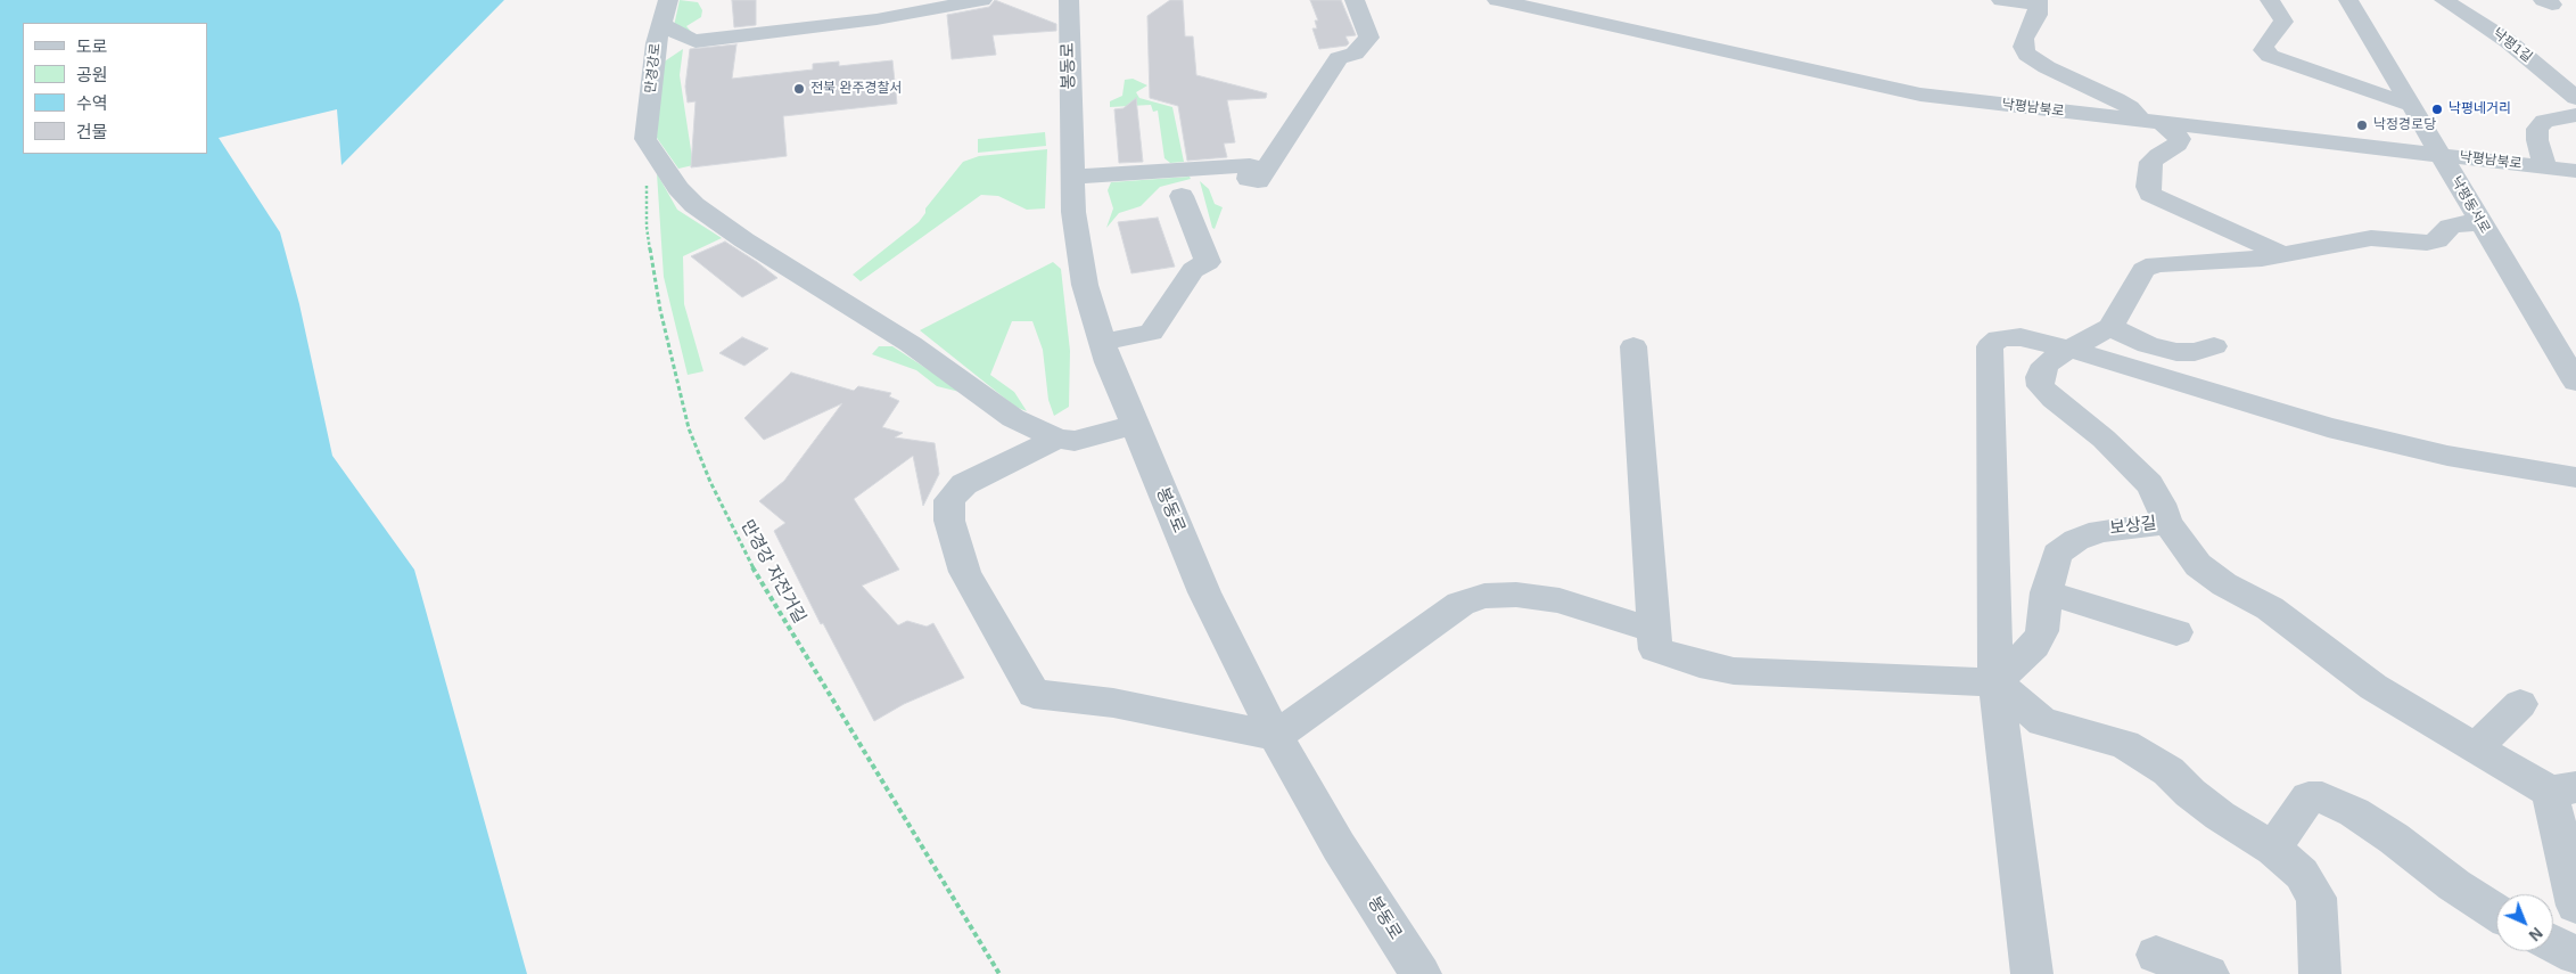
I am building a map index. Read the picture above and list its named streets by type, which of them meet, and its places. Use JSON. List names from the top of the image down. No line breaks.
{"streets":{"street":["낙평1길","봉동로","만경강로","낙평남북로","낙평동서로","보상길"],"path":["만경강 자전거길"]},"crossings":[["만경강로","만경강 자전거길"],["낙평남북로","낙평동서로"]],"places":["전북 완주경찰서","낙평네거리","낙정경로당"],"legend":["도로","공원","수역","건물"],"north":"bottom right"}
